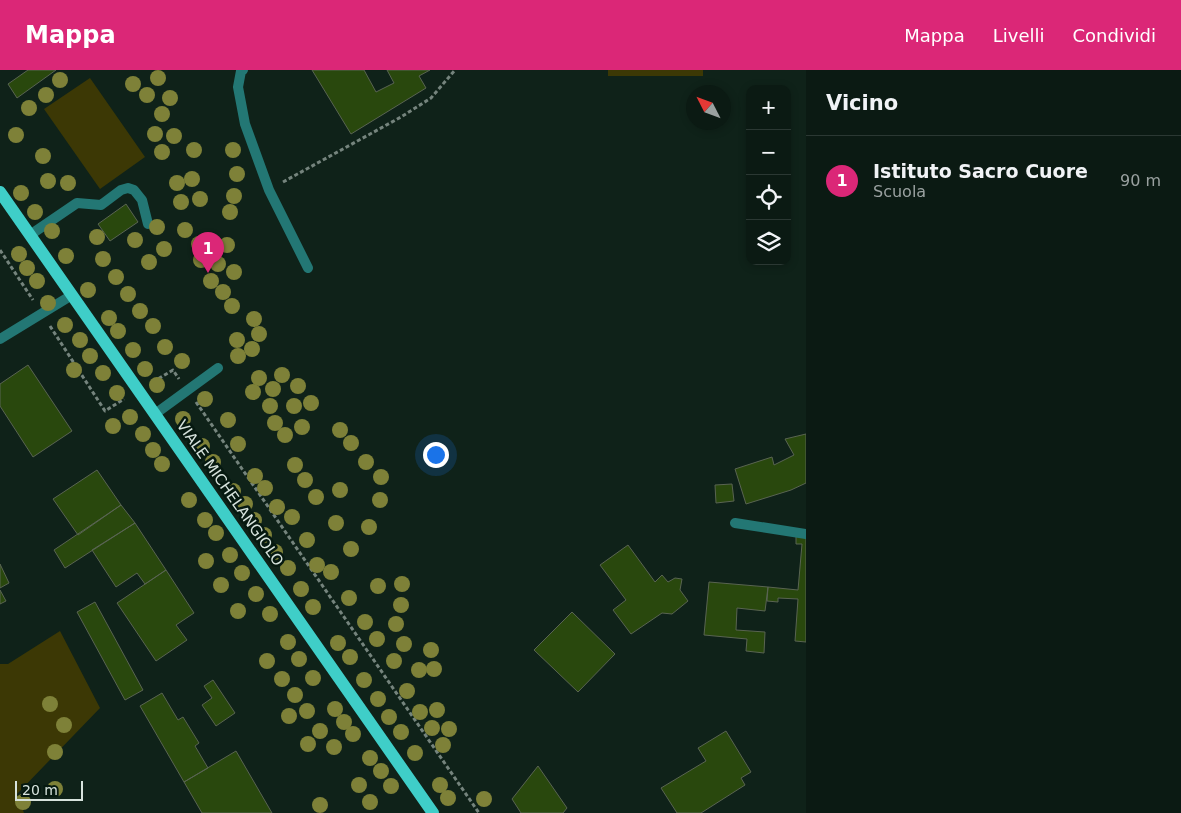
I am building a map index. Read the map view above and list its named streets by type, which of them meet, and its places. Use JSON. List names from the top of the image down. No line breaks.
{"streets":{"main road":["VIALE MICHELANGIOLO"]},"scale_bar":"20 m","north":"top left","page":{"header":"Mappa","nav":["Mappa","Livelli","Condividi"],"heading":"Vicino","map_buttons":["+","−"],"list":[{"mark":"1","name":"Istituto Sacro Cuore","note":"Scuola","value":"90 m"}],"pins":"1","scale":"20 m"}}
